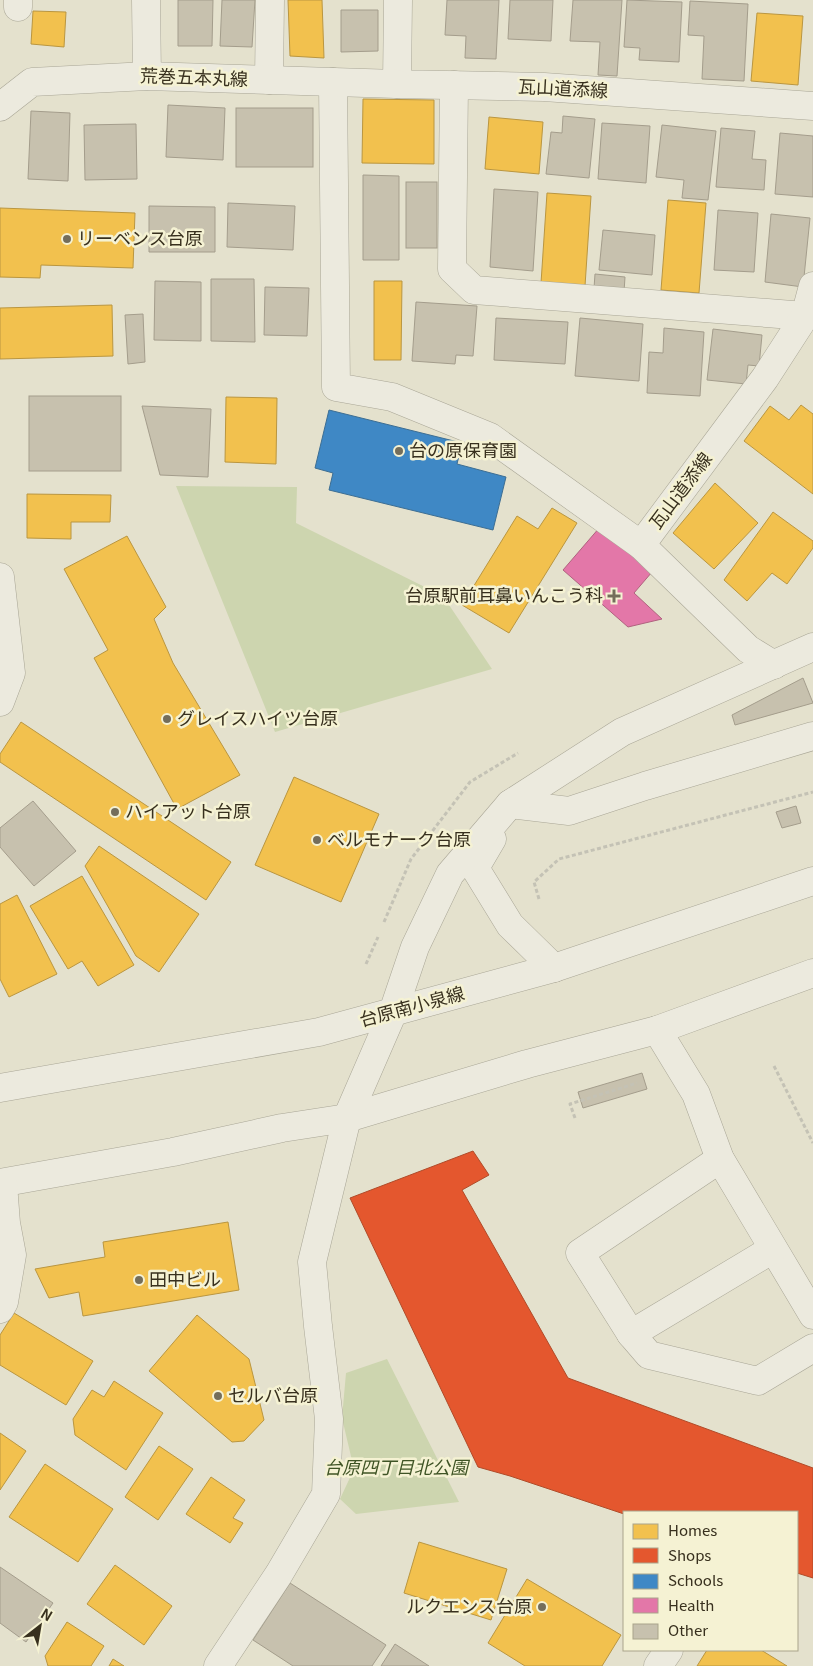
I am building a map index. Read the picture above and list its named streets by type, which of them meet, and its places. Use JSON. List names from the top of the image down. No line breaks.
{"streets":{"street":["荒巻五本丸線","瓦山道添線","台原南小泉線"]},"crossings":[["荒巻五本丸線","瓦山道添線"]],"parks":["台原四丁目北公園"],"places":{"other":["リーベンス台原","台の原保育園","グレイスハイツ台原","ハイアット台原","ベルモナーク台原","田中ビル","セルバ台原","ルクエンス台原"],"health":["台原駅前耳鼻いんこう科"]},"legend":["Homes","Shops","Schools","Health","Other"],"north":"top right"}
